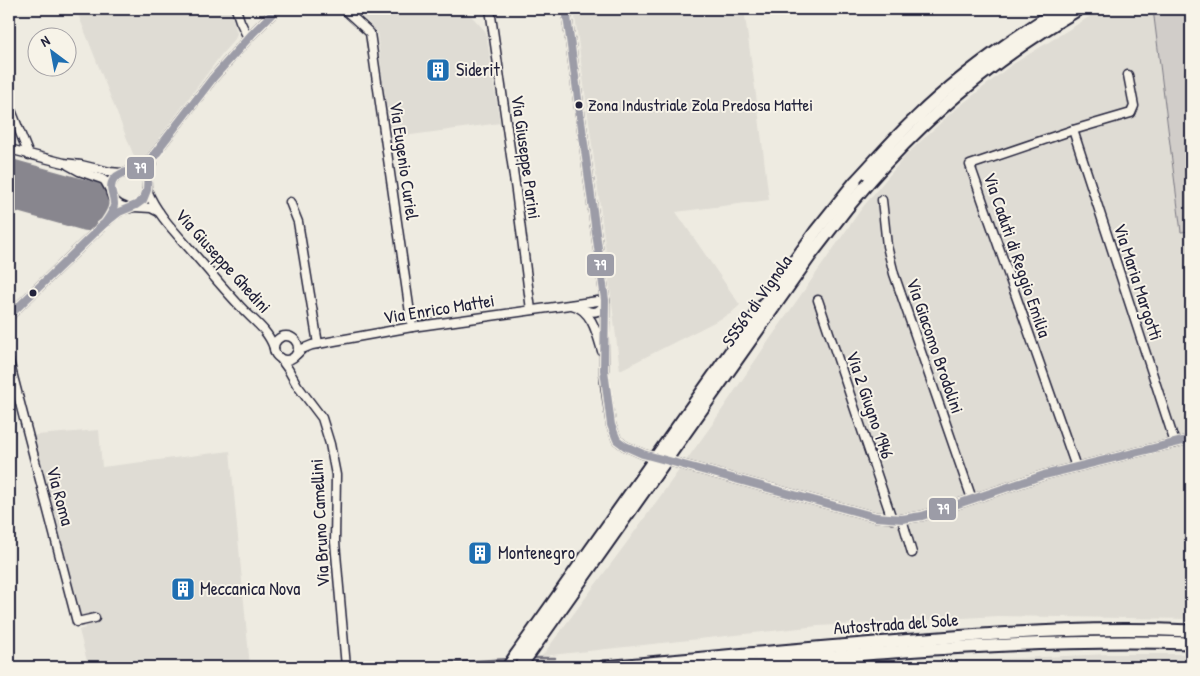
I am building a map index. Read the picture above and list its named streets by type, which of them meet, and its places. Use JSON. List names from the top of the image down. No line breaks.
{"streets":{"highway":["SS569 di Vignola","Autostrada del Sole"],"street":["Via Giuseppe Parini","Via Eugenio Curiel","Via Caduti di Reggio Emilia","Via Giuseppe Ghedini","Via Maria Margotti","Via Enrico Mattei","Via Giacomo Brodolini","Via 2 Giugno 1946","Via Roma","Via Bruno Camellini"]},"crossings":[["Via Giuseppe Parini","Via Enrico Mattei"],["Via Eugenio Curiel","Via Enrico Mattei"],["Via Caduti di Reggio Emilia","Via Maria Margotti"],["Via Giuseppe Ghedini","Via Enrico Mattei"],["Via Giuseppe Ghedini","Via Bruno Camellini"],["Via Enrico Mattei","Via Bruno Camellini"]],"places":{"building":["Siderit","Montenegro","Meccanica Nova"],"other":["Zona Industriale Zola Predosa Mattei"]},"lines":["transit line 79"],"north":"top left"}
